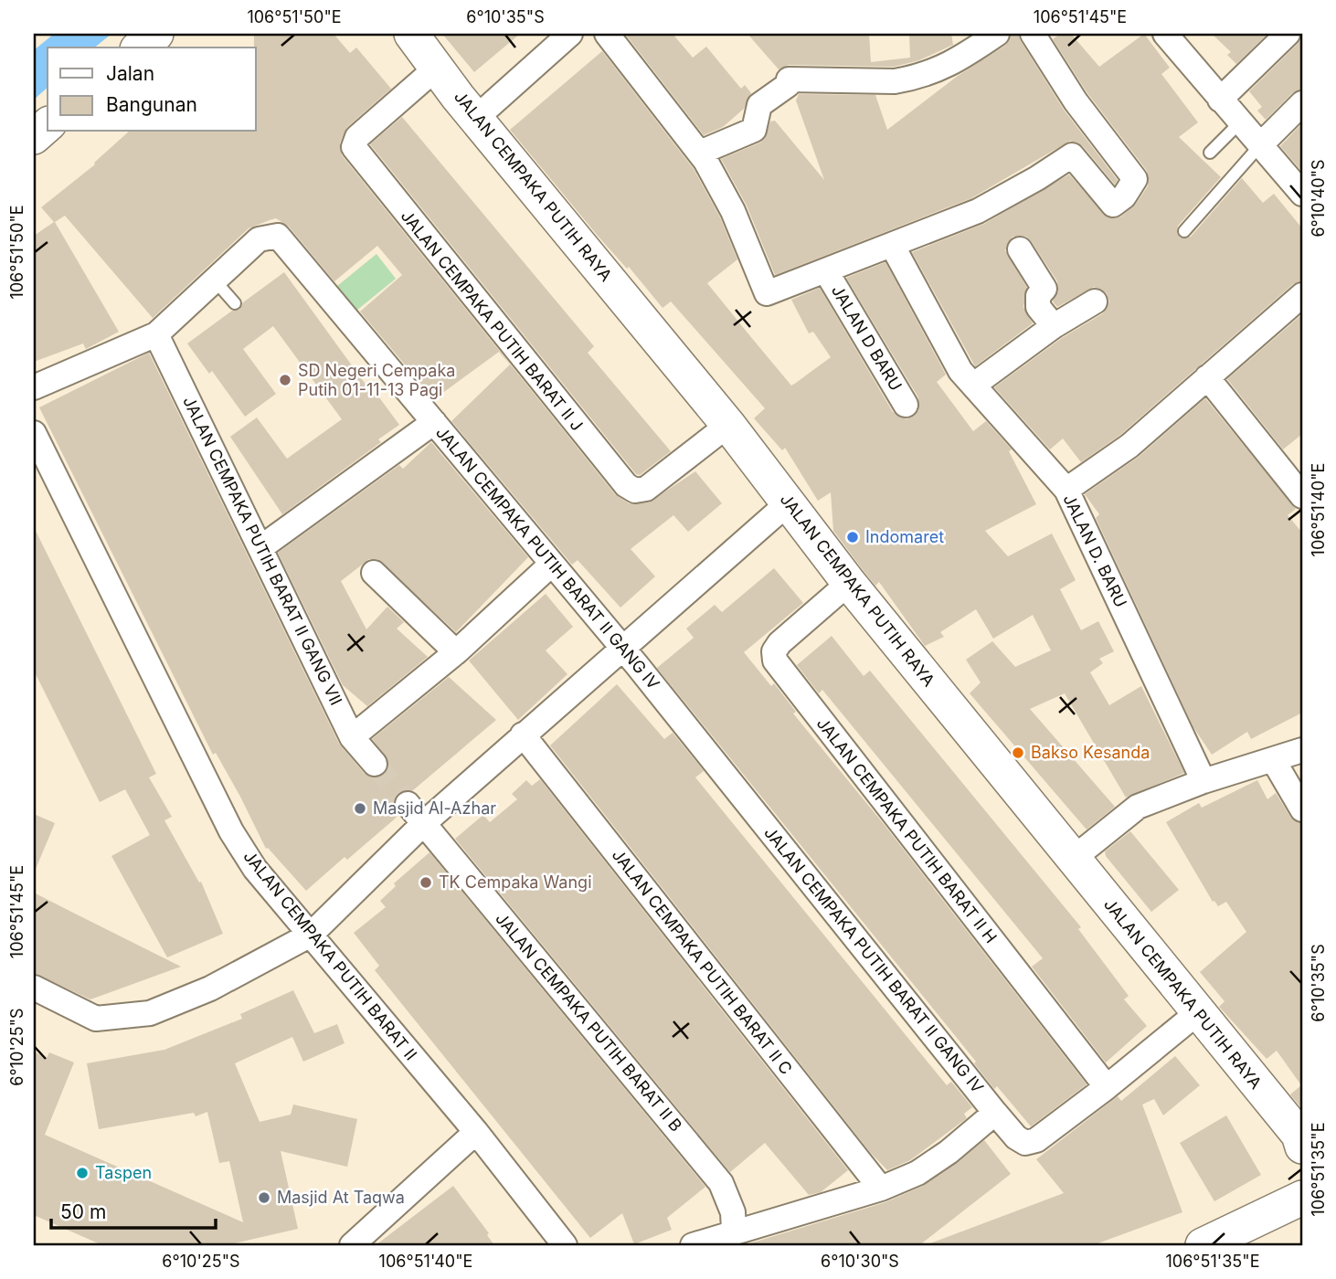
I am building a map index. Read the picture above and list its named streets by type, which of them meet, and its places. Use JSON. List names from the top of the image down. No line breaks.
{"streets":{"street":["JALAN CEMPAKA PUTIH RAYA","JALAN CEMPAKA PUTIH BARAT II J","JALAN D BARU","JALAN CEMPAKA PUTIH BARAT II GANG VII","JALAN D. BARU","JALAN CEMPAKA PUTIH BARAT II GANG IV","JALAN CEMPAKA PUTIH BARAT II H","JALAN CEMPAKA PUTIH BARAT II","JALAN CEMPAKA PUTIH BARAT II C","JALAN CEMPAKA PUTIH BARAT II B"]},"crossings":[["JALAN CEMPAKA PUTIH RAYA","JALAN CEMPAKA PUTIH BARAT II J"],["JALAN CEMPAKA PUTIH RAYA","JALAN CEMPAKA PUTIH BARAT II H"],["JALAN CEMPAKA PUTIH BARAT II GANG VII","JALAN CEMPAKA PUTIH BARAT II GANG IV"],["JALAN CEMPAKA PUTIH BARAT II GANG IV","JALAN CEMPAKA PUTIH BARAT II H"]],"places":["SD Negeri Cempaka Putih 01-11-13 Pagi","Indomaret","Bakso Kesanda","Masjid Al-Azhar","TK Cempaka Wangi","Taspen","Masjid At Taqwa"],"legend":["Jalan","Bangunan"],"scale_bar":"50 m","coordinates":["106°51'50\"E","6°10'35\"S","106°51'45\"E","6°10'40\"S","106°51'40\"E","6°10'25\"S","106°51'35\"E","6°10'30\"S"]}
